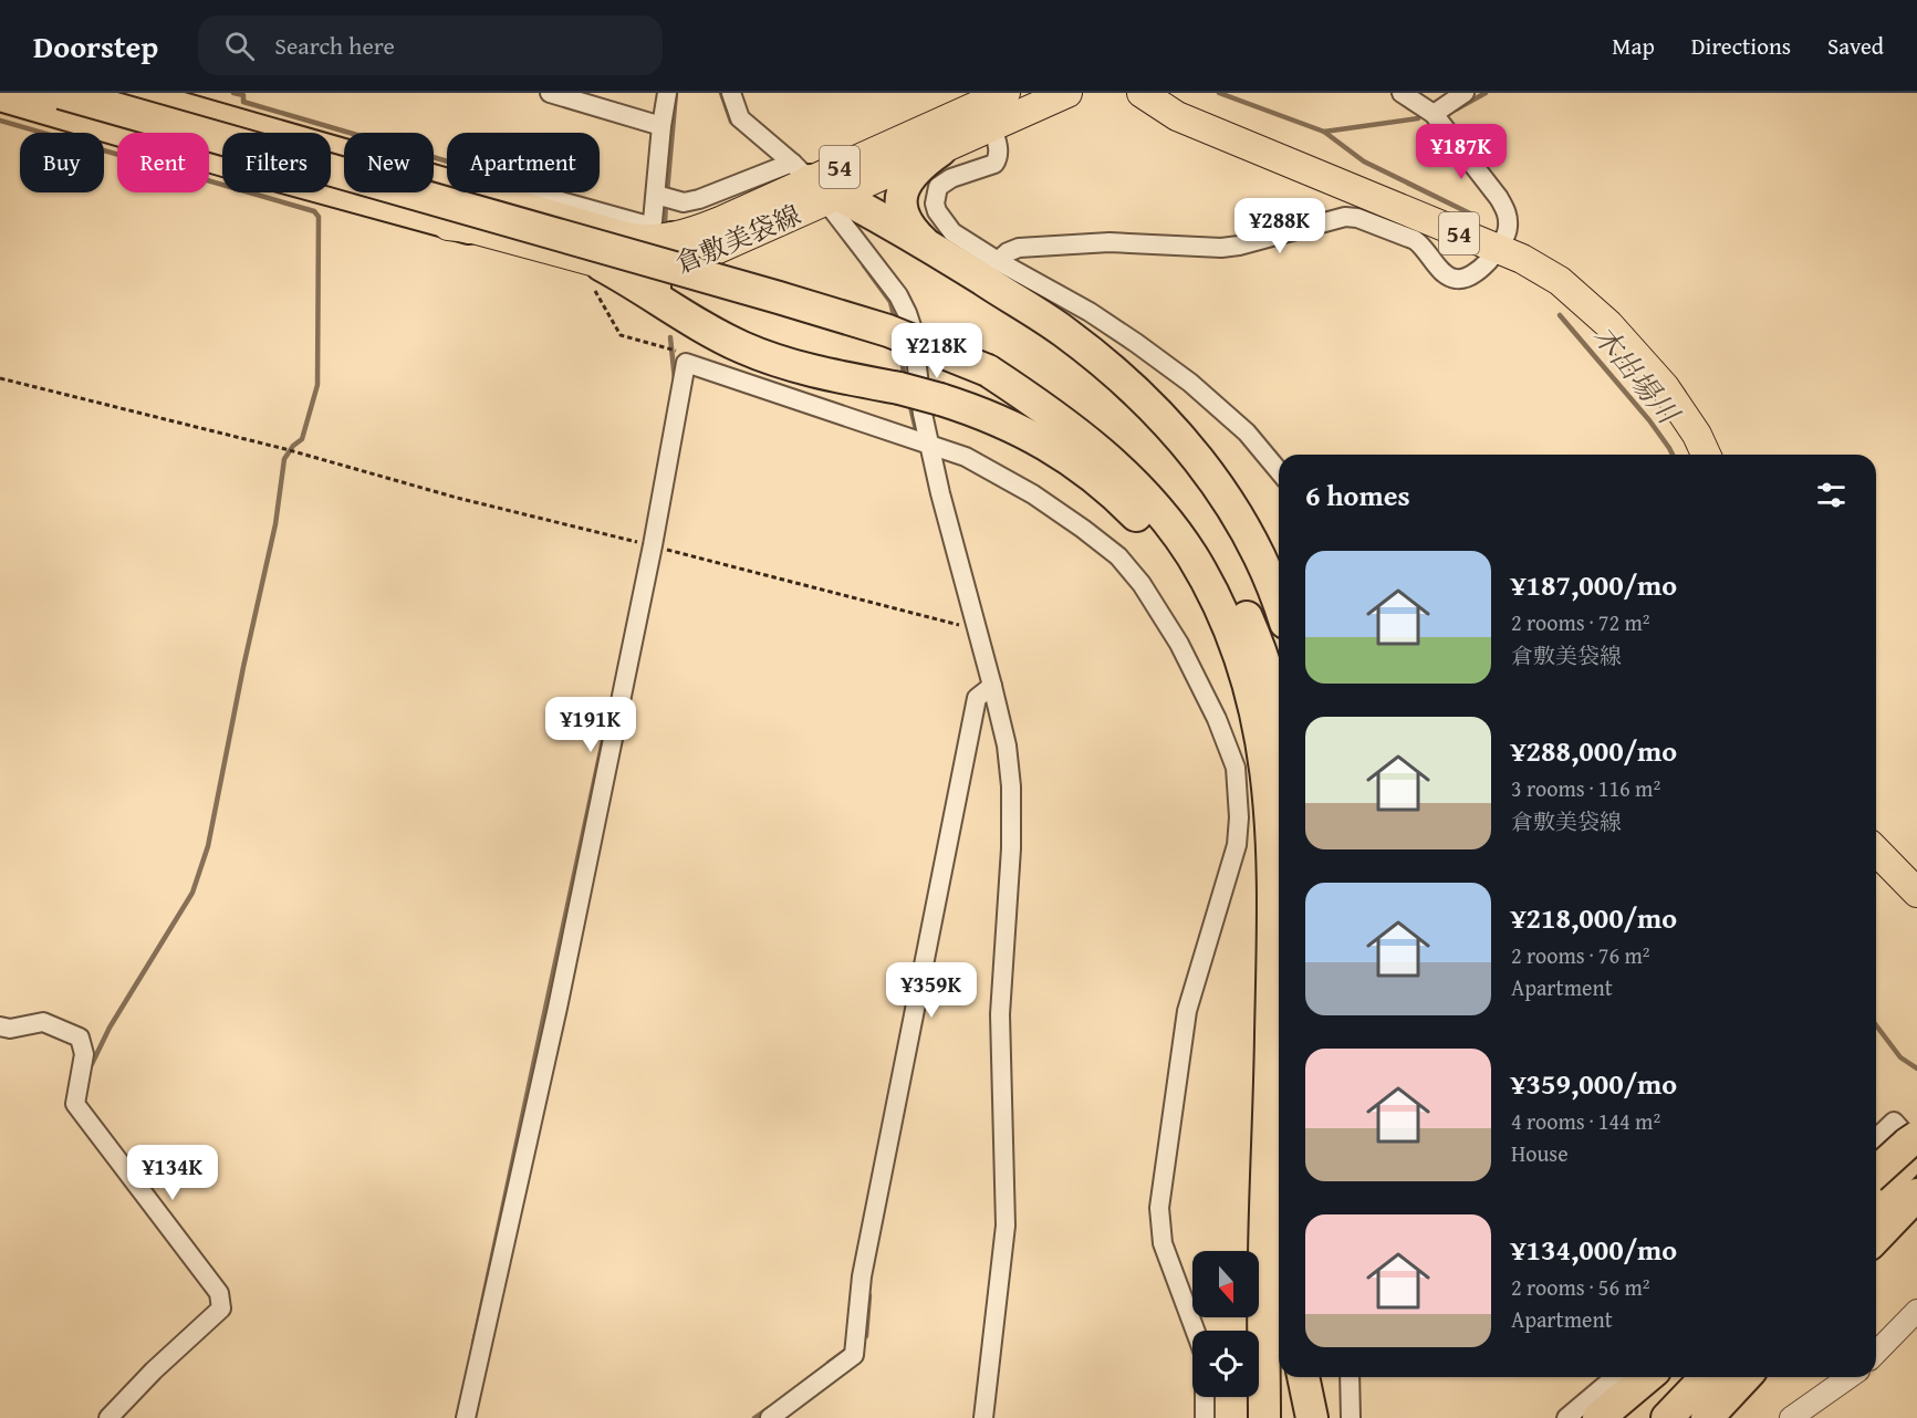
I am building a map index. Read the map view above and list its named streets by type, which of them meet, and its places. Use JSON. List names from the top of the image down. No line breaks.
{"streets":{"highway":["54"],"main road":["倉敷美袋線"]},"crossings":[["54","倉敷美袋線"]],"water":["木出場川"],"north":"bottom","page":{"header":"Doorstep","search":"Search here","nav":["Map","Directions","Saved"],"price":["¥187K","¥288K","¥218K","¥191K","¥359K","¥134K"],"chip":["Buy","Rent","Filters","New","Apartment"],"heading":"6 homes","list":[{"name":"¥187,000/mo","note":"2 rooms · 72 m² · 倉敷美袋線"},{"name":"¥288,000/mo","note":"3 rooms · 116 m² · 倉敷美袋線"},{"name":"¥218,000/mo","note":"2 rooms · 76 m² · Apartment"},{"name":"¥359,000/mo","note":"4 rooms · 144 m² · House"},{"name":"¥134,000/mo","note":"2 rooms · 56 m² · Apartment"}]}}
